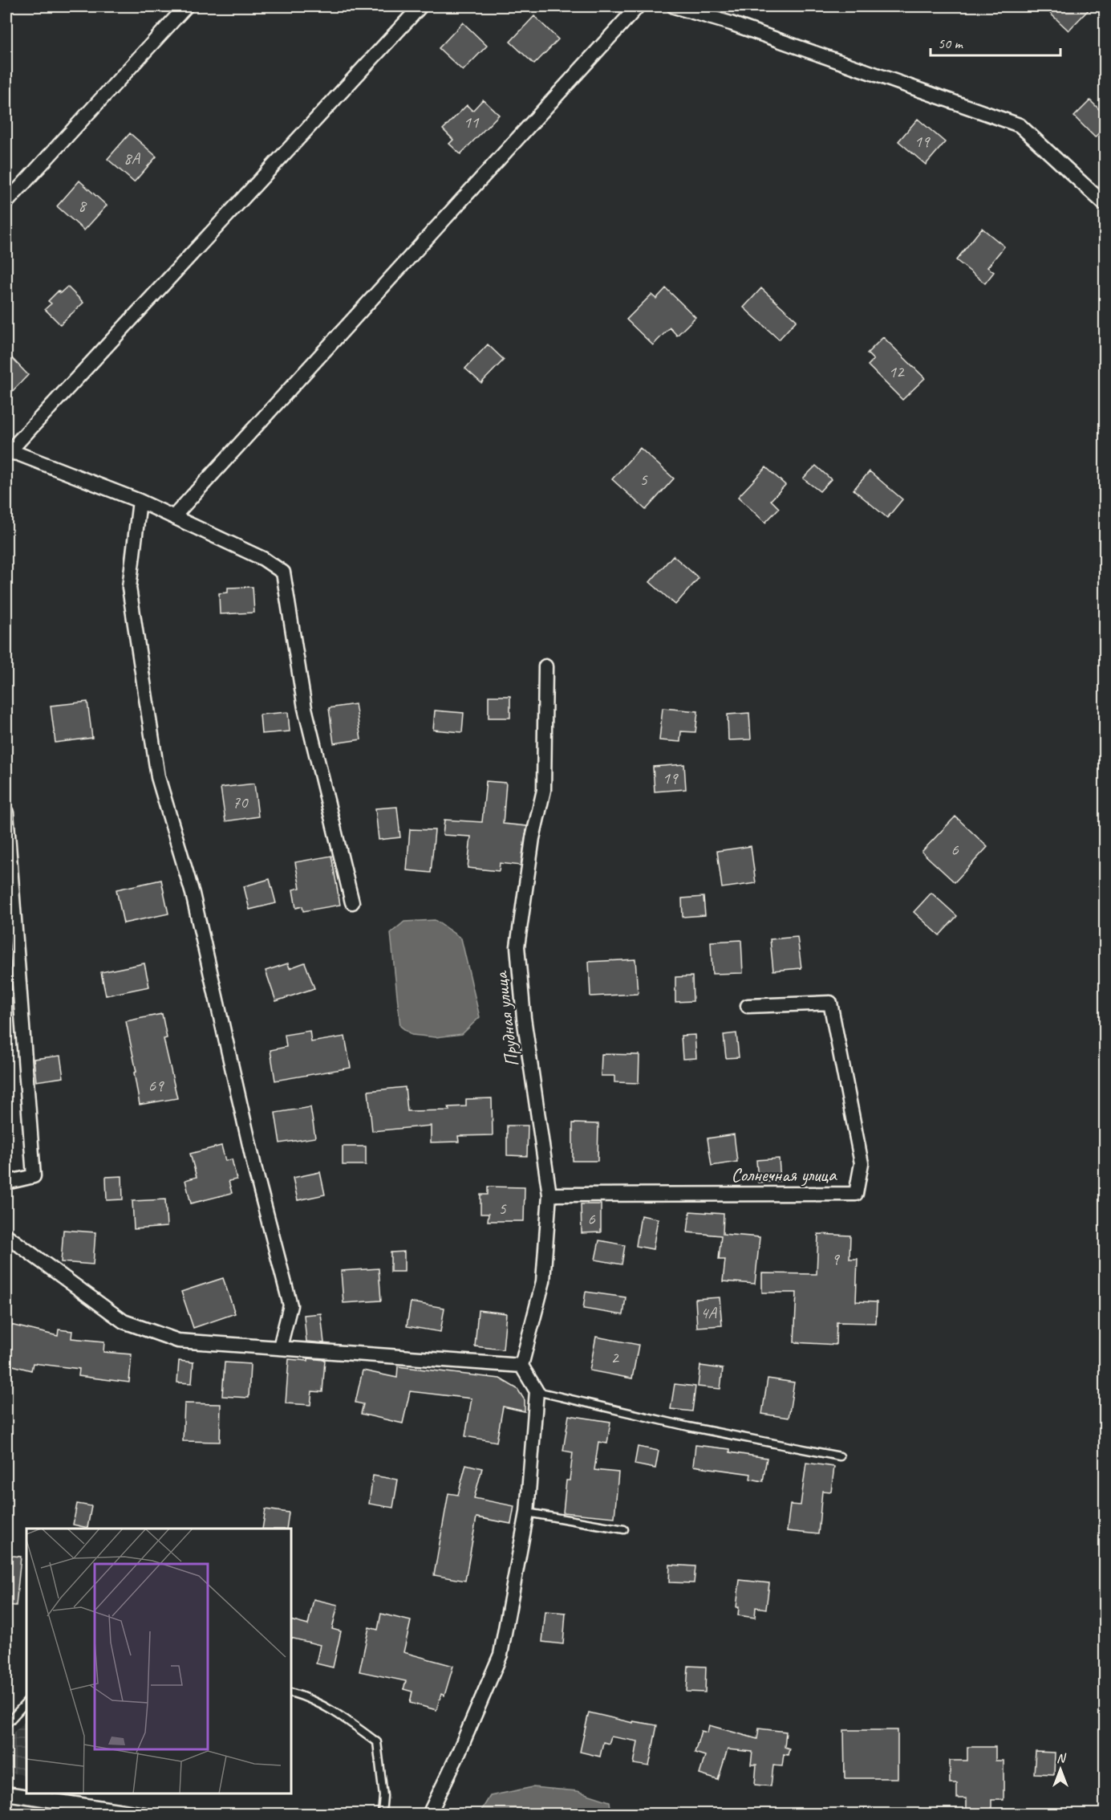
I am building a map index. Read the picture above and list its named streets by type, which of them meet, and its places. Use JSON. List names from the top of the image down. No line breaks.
{"streets":{"street":["Прудная улица","Солнечная улица"]},"crossings":[["Прудная улица","Солнечная улица"]],"house_numbers":["11","19","8А","8","12","5","19","70","6","69","5","6","9","4А","2"],"scale_bar":"50 m","north":"top"}
